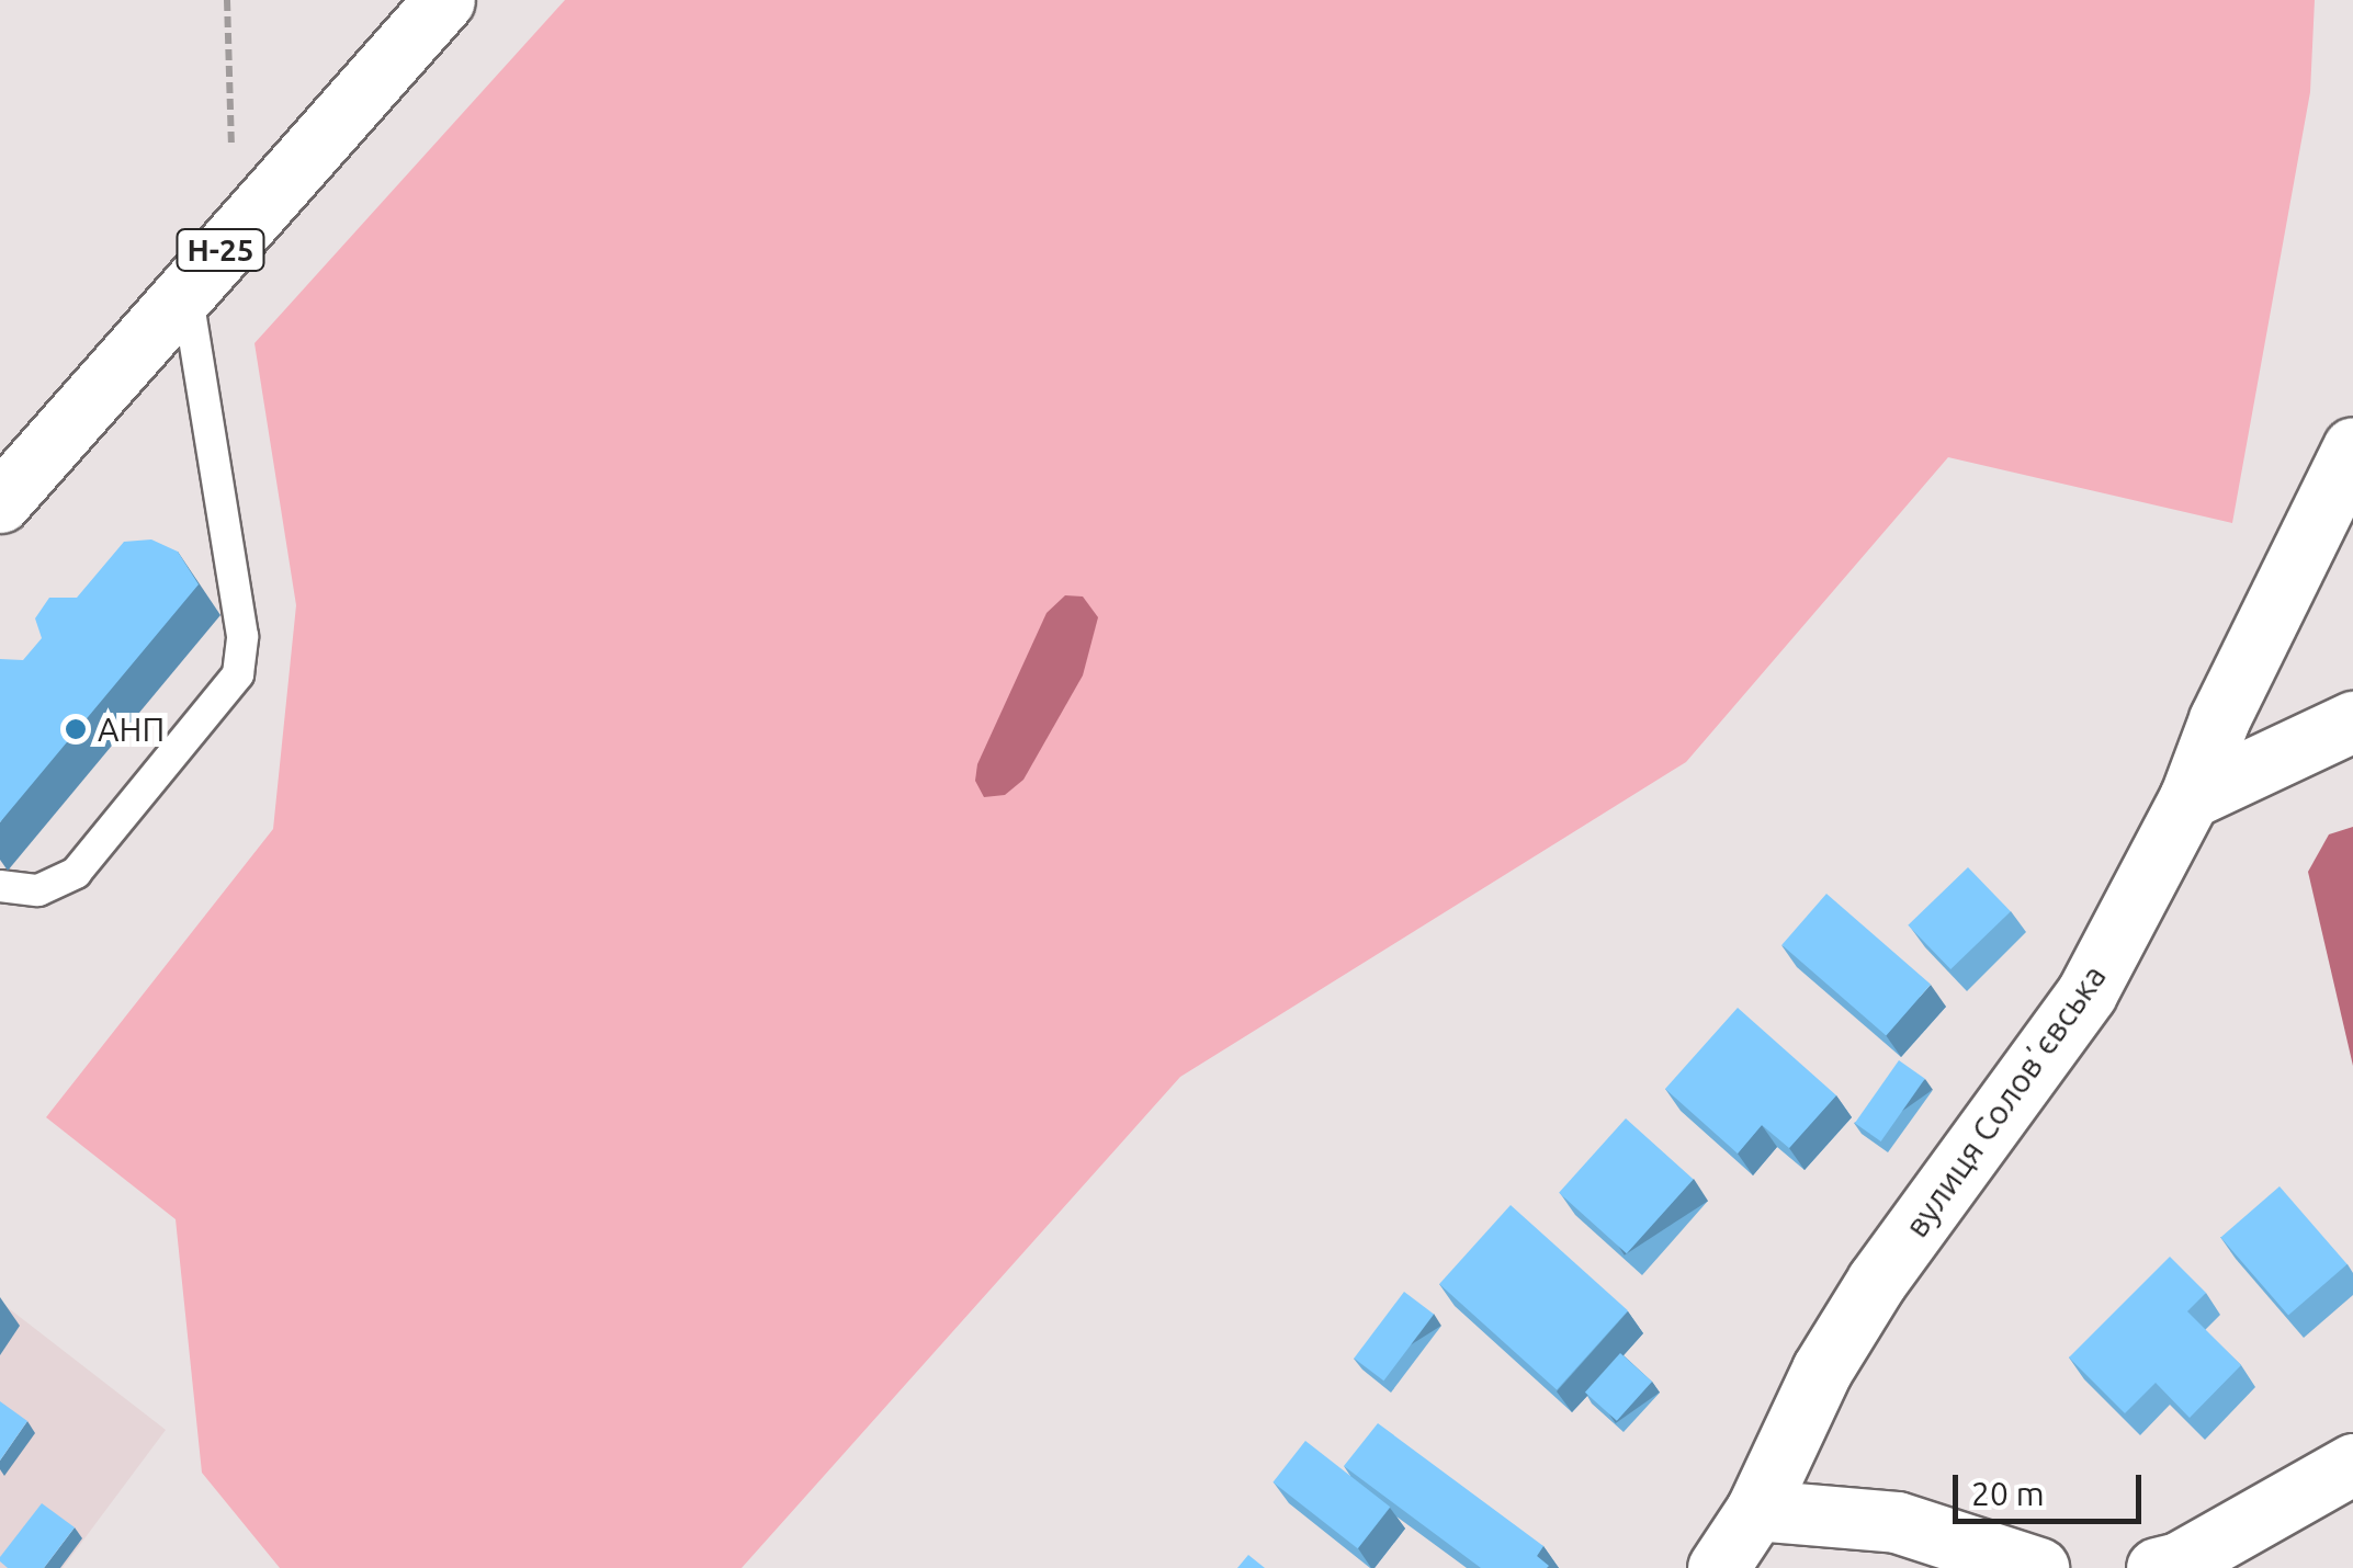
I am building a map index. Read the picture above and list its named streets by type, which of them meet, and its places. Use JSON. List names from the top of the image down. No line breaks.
{"streets":{"street":["Н-25","вулиця Соловʼєвська"]},"places":["АНП"],"scale_bar":"20 m"}
